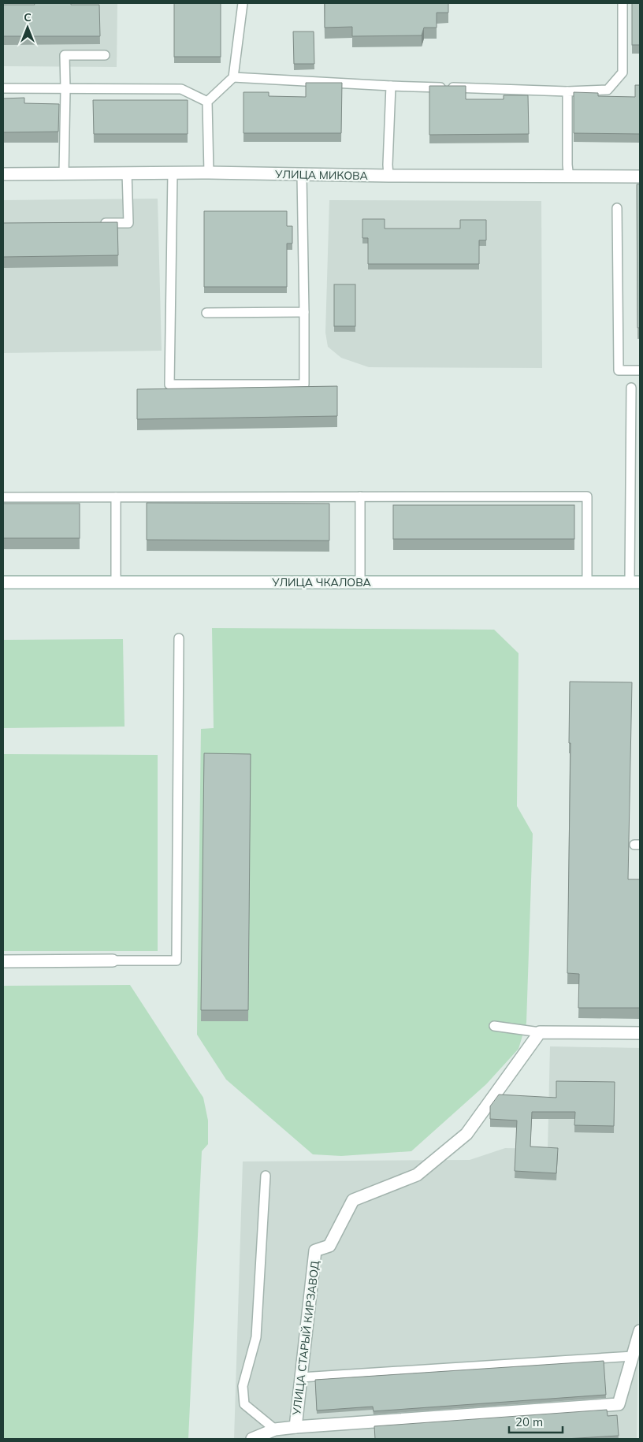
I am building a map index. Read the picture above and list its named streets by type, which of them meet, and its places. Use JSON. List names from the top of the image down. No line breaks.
{"streets":{"street":["УЛИЦА МИКОВА","УЛИЦА ЧКАЛОВА","УЛИЦА СТАРЫЙ КИРЗАВОД"]},"scale_bar":"20 m","north":"top"}
